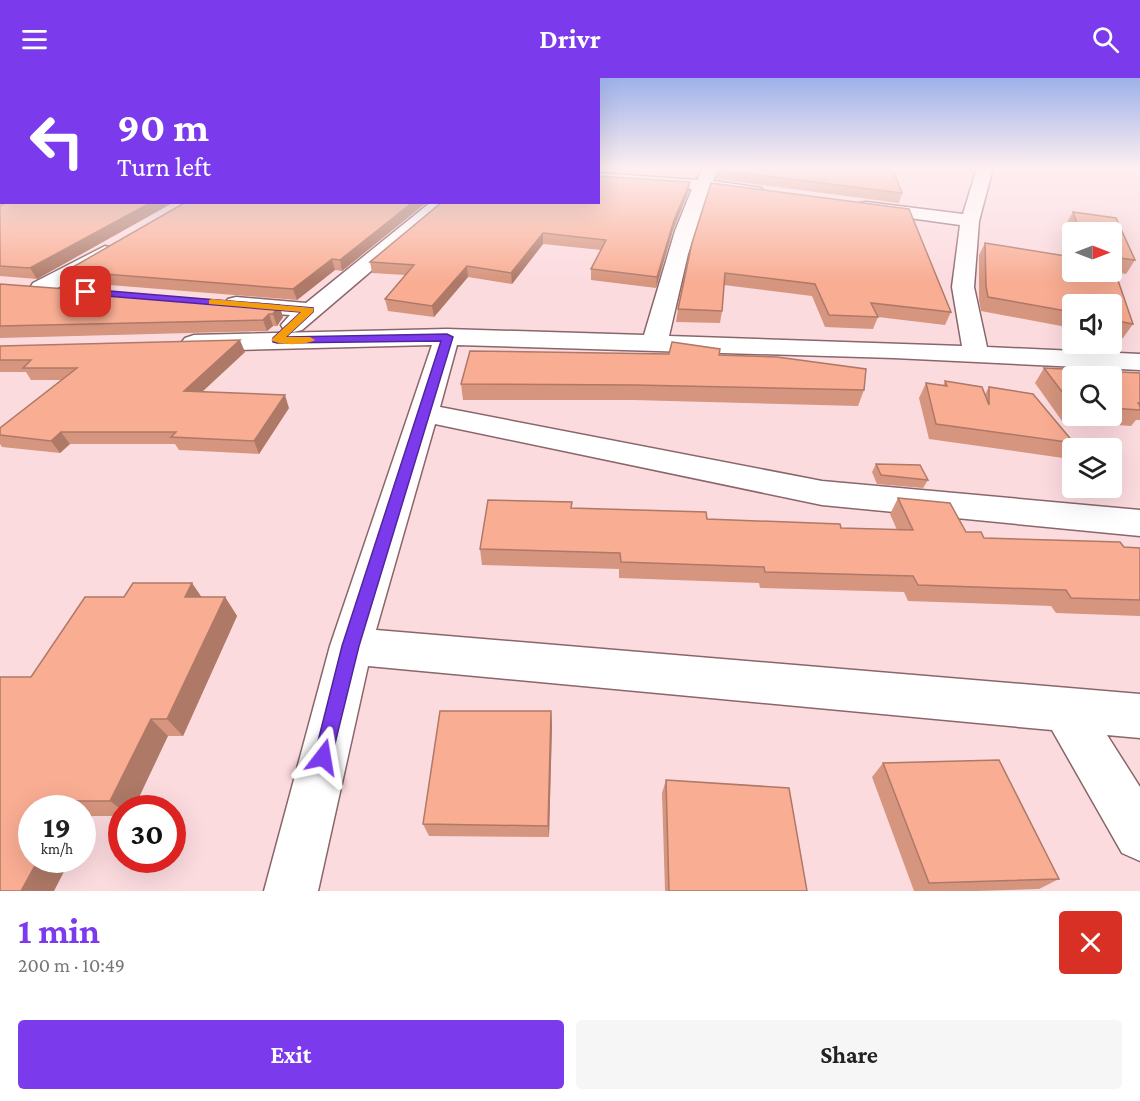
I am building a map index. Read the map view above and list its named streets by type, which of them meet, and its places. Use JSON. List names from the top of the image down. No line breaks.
{"north":"right","page":{"header":"Drivr","turn":["90 m","Turn left"],"speed":"19 km/h","limit":"30","heading":["1 min","200 m · 10:49"],"buttons":["Exit","Share"]}}
